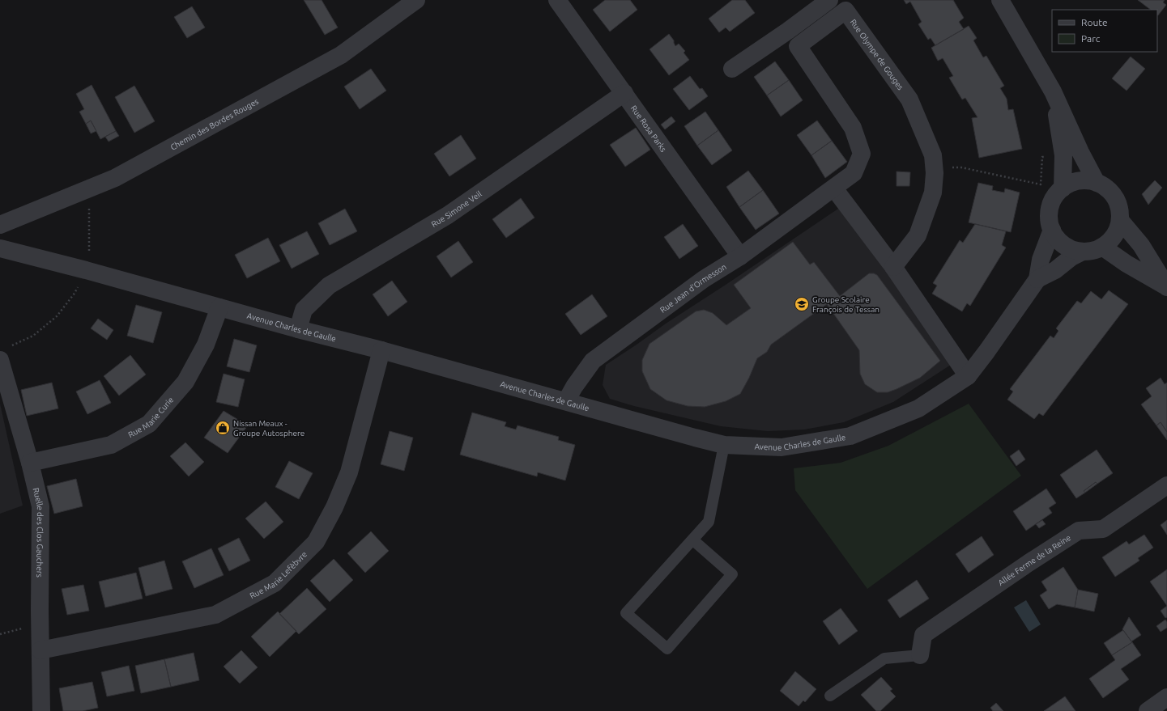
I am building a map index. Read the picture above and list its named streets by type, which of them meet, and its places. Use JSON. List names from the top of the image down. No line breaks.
{"streets":{"street":["Rue Olympe de Gouges","Chemin des Bordes Rouges","Rue Rosa Parks","Rue Simone Veil","Rue Jean d'Ormesson","Avenue Charles de Gaulle","Rue Marie Curie","Ruelle des Clos Gauchers","Allée Ferme de la Reine","Rue Marie Lefèbvre"]},"crossings":[["Rue Olympe de Gouges","Rue Jean d'Ormesson"],["Rue Rosa Parks","Rue Simone Veil"],["Rue Rosa Parks","Rue Jean d'Ormesson"],["Rue Simone Veil","Avenue Charles de Gaulle"],["Rue Jean d'Ormesson","Avenue Charles de Gaulle"],["Avenue Charles de Gaulle","Rue Marie Curie"],["Avenue Charles de Gaulle","Rue Marie Lefèbvre"],["Rue Marie Curie","Ruelle des Clos Gauchers"],["Ruelle des Clos Gauchers","Rue Marie Lefèbvre"]],"places":{"school or university":["Groupe Scolaire François de Tessan"],"shop":["Nissan Meaux - Groupe Autosphere"]},"legend":["Route","Parc"]}
